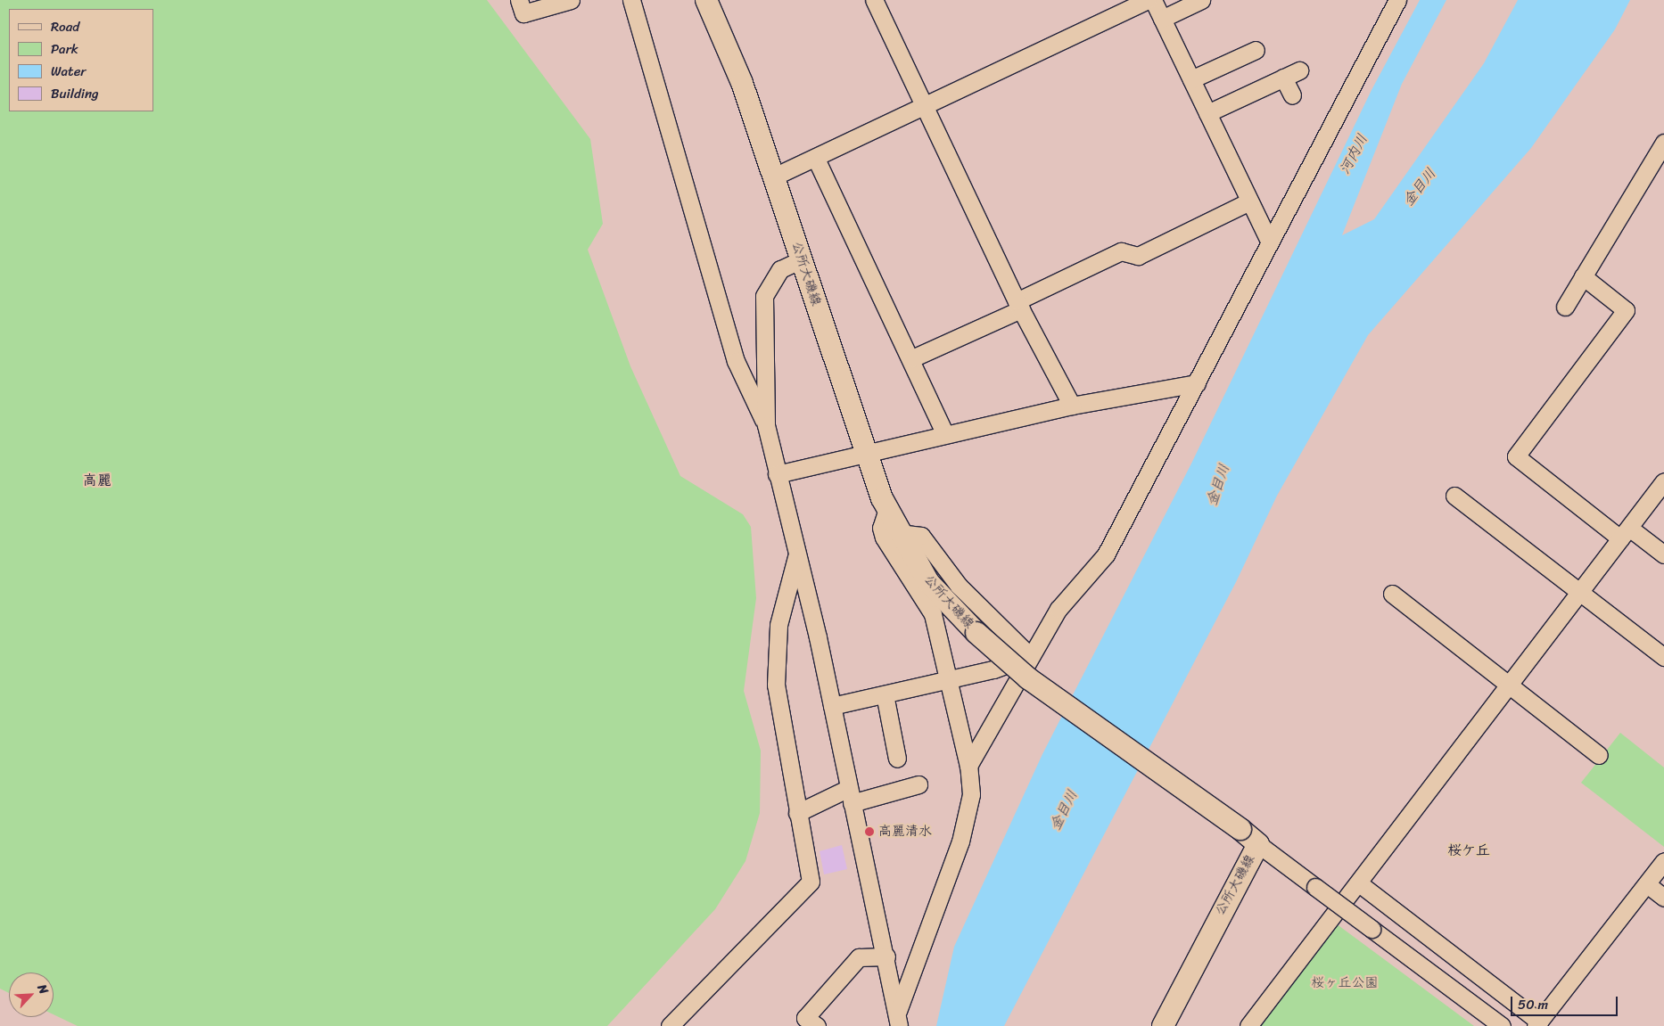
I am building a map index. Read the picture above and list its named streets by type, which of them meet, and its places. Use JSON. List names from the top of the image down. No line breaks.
{"streets":{"main road":["公所大磯線"]},"districts":["高麗","桜ケ丘"],"water":["河内川","金目川"],"parks":["桜ヶ丘公園"],"places":["高麗清水"],"legend":["Road","Park","Water","Building"],"scale_bar":"50 m","north":"top right"}
